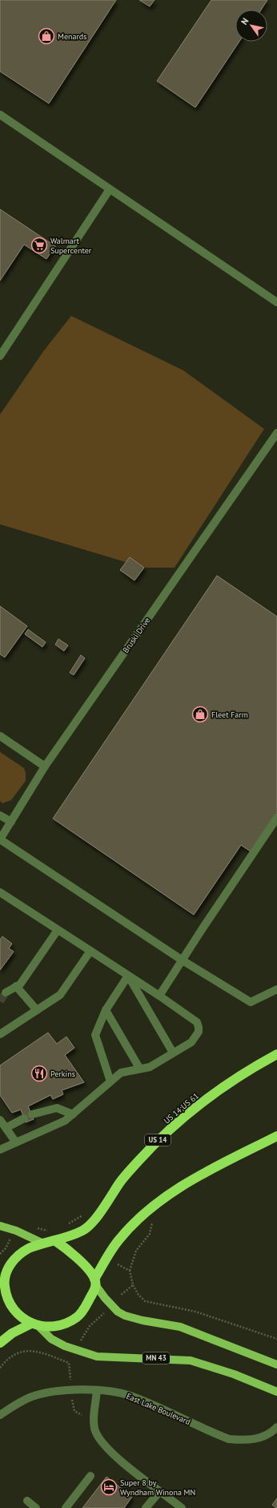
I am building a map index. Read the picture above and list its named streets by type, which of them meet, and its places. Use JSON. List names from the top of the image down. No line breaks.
{"streets":{"highway":["US 14;US 61","US 14"],"main road":["MN 43"],"street":["Bruski Drive","East Lake Boulevard"]},"crossings":[["US 14;US 61","MN 43"]],"places":{"shop":["Menards","Fleet Farm"],"supermarket":["Walmart Supercenter"],"restaurant":["Perkins"],"hotel":["Super 8 by Wyndham Winona MN"]},"north":"top left"}
